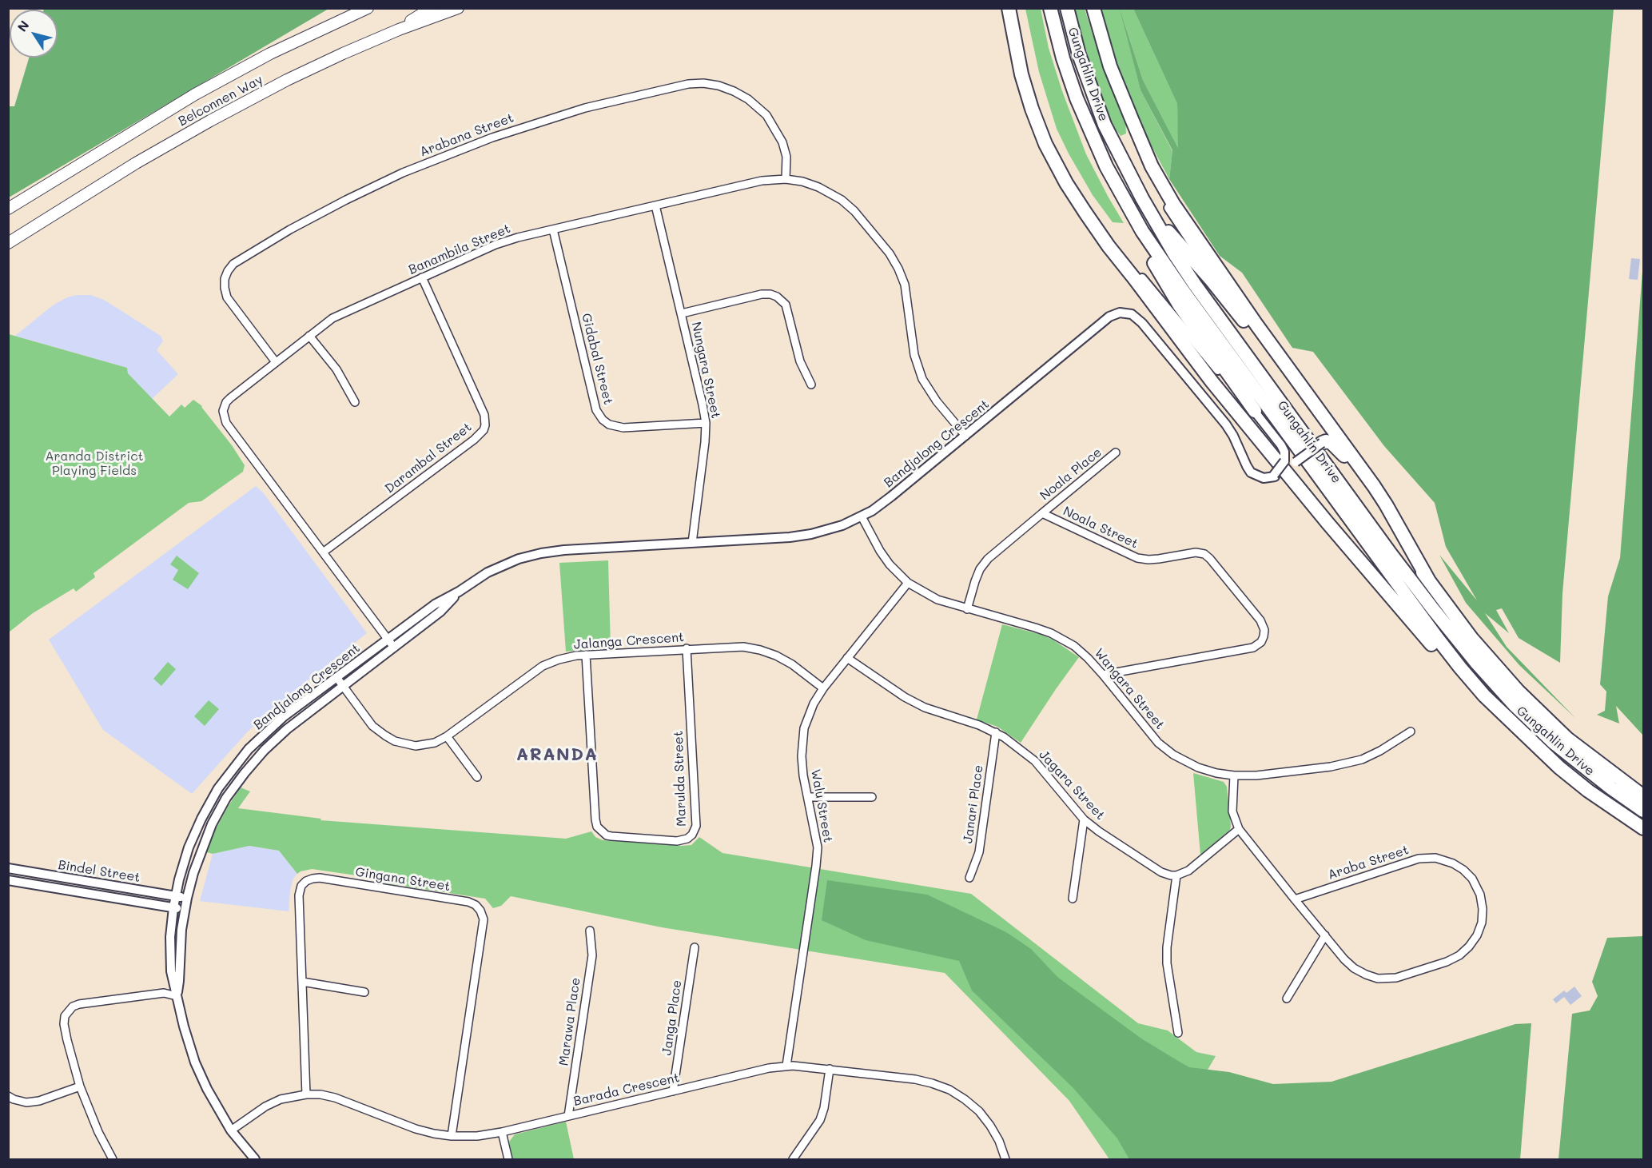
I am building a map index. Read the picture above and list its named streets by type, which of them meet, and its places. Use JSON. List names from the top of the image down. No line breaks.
{"streets":{"highway":["Gungahlin Drive"],"main road":["Belconnen Way"],"street":["Arabana Street","Banambila Street","Gidabal Street","Nungara Street","Bandjalong Crescent","Darambal Street","Noala Place","Noala Street","Jalanga Crescent","Wangara Street","Marulda Street","Jagara Street","Janari Place","Walu Street","Araba Street","Bindel Street","Gingana Street","Janga Place","Marawa Place","Barada Crescent"]},"crossings":[["Arabana Street","Banambila Street"],["Banambila Street","Gidabal Street"],["Banambila Street","Nungara Street"],["Banambila Street","Bandjalong Crescent"],["Banambila Street","Darambal Street"],["Gidabal Street","Nungara Street"],["Nungara Street","Bandjalong Crescent"],["Bandjalong Crescent","Jalanga Crescent"],["Bandjalong Crescent","Wangara Street"],["Bandjalong Crescent","Bindel Street"],["Bandjalong Crescent","Barada Crescent"],["Noala Place","Noala Street"],["Noala Street","Wangara Street"],["Jalanga Crescent","Marulda Street"],["Jalanga Crescent","Walu Street"],["Wangara Street","Walu Street"],["Wangara Street","Araba Street"],["Jagara Street","Janari Place"],["Jagara Street","Walu Street"],["Walu Street","Barada Crescent"],["Gingana Street","Barada Crescent"],["Janga Place","Barada Crescent"],["Marawa Place","Barada Crescent"]],"districts":["ARANDA"],"parks":["Aranda District Playing Fields"],"north":"top left"}
